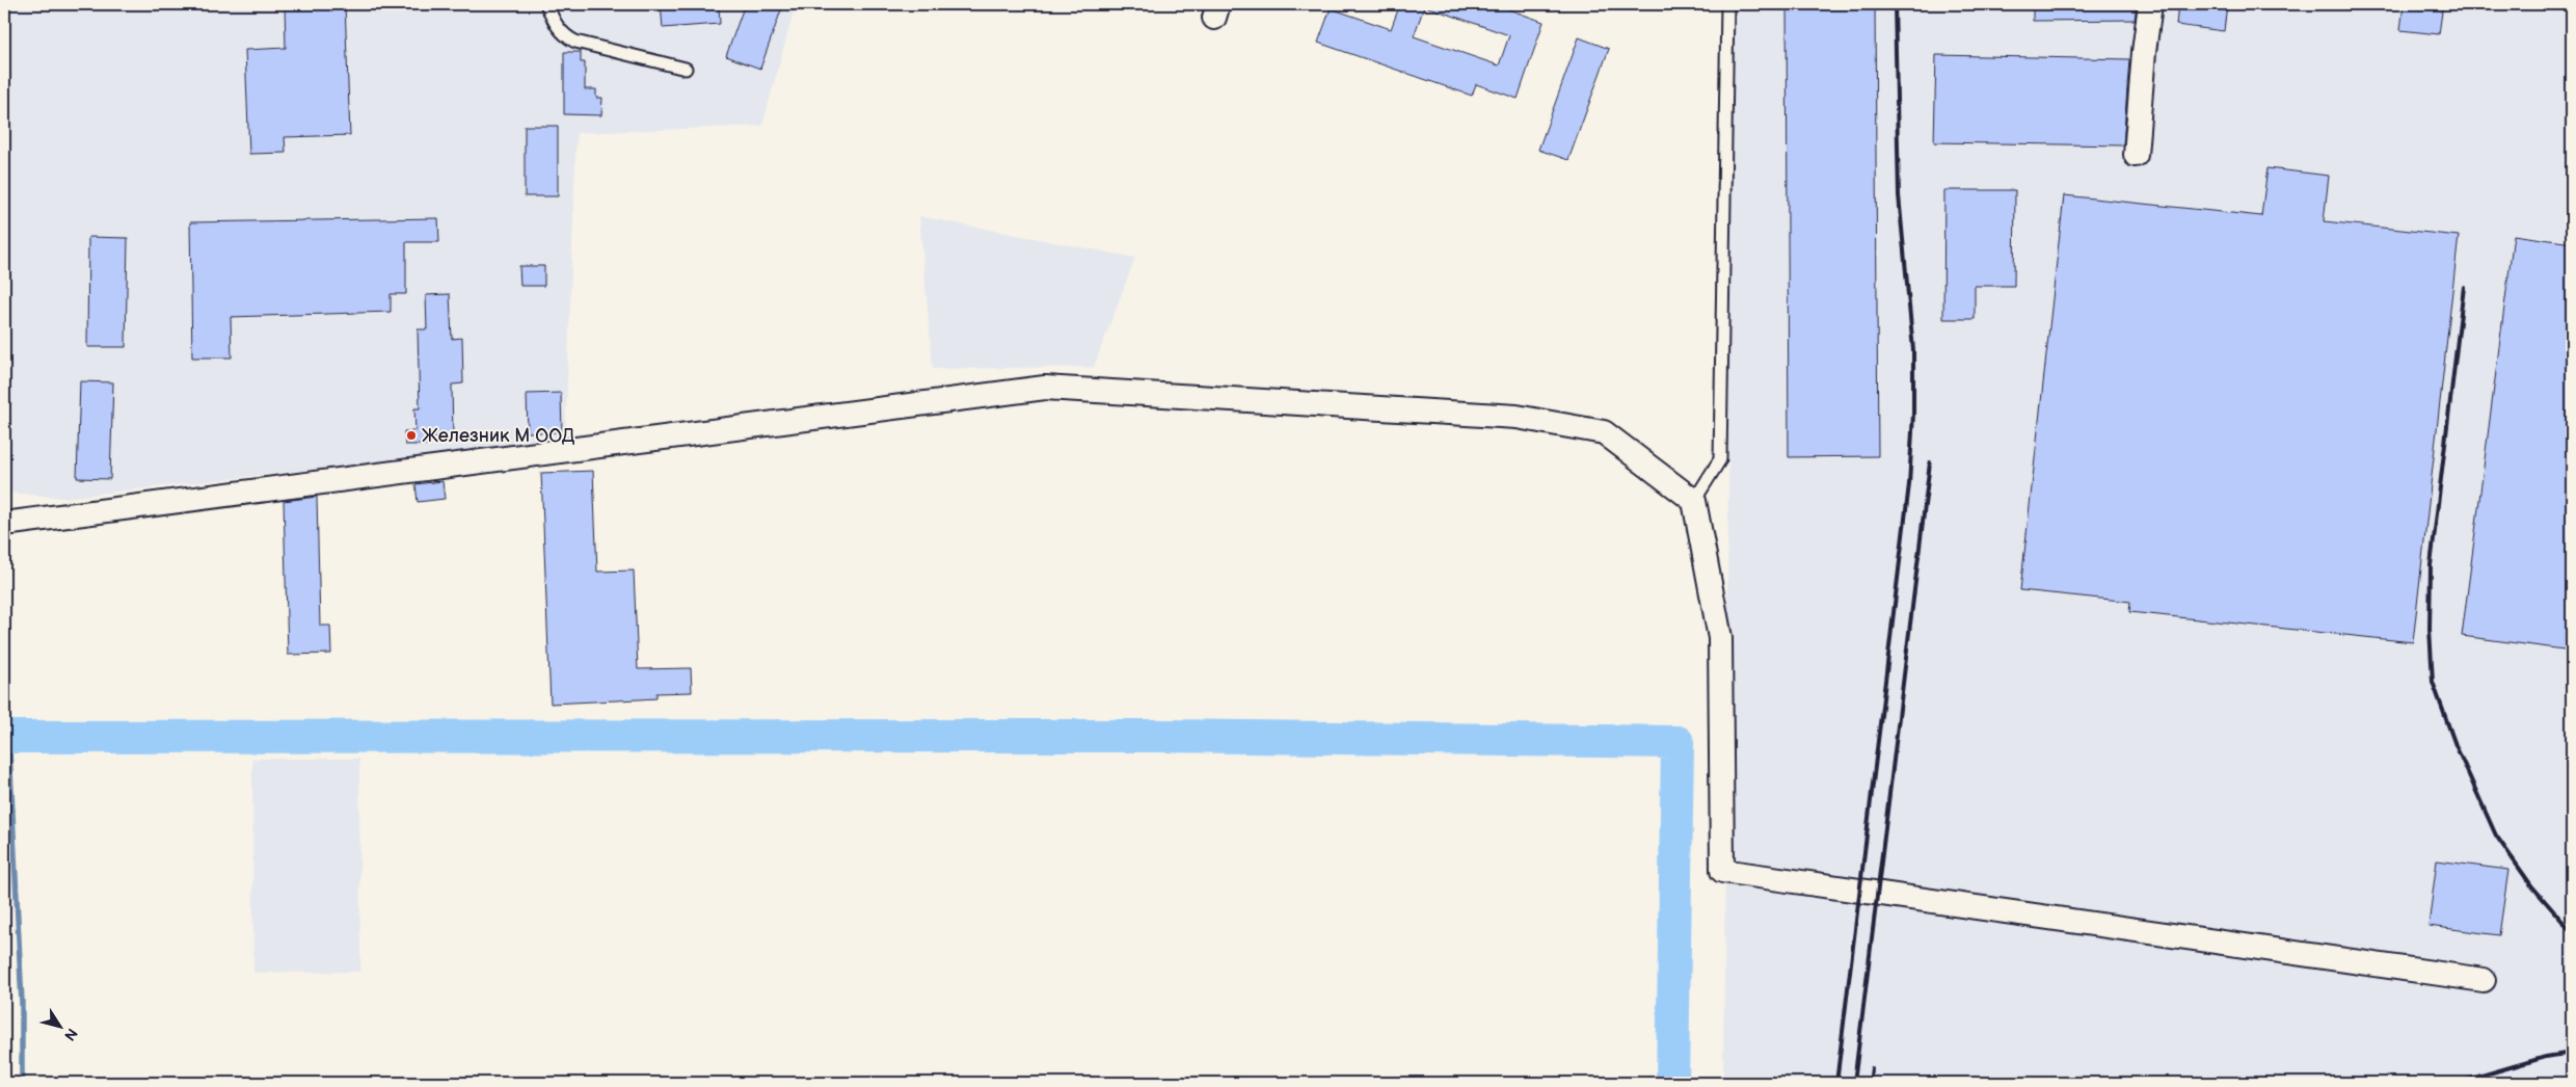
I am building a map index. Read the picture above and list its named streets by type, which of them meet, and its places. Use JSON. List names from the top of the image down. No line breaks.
{"places":["Железник М ООД"],"north":"bottom right"}
